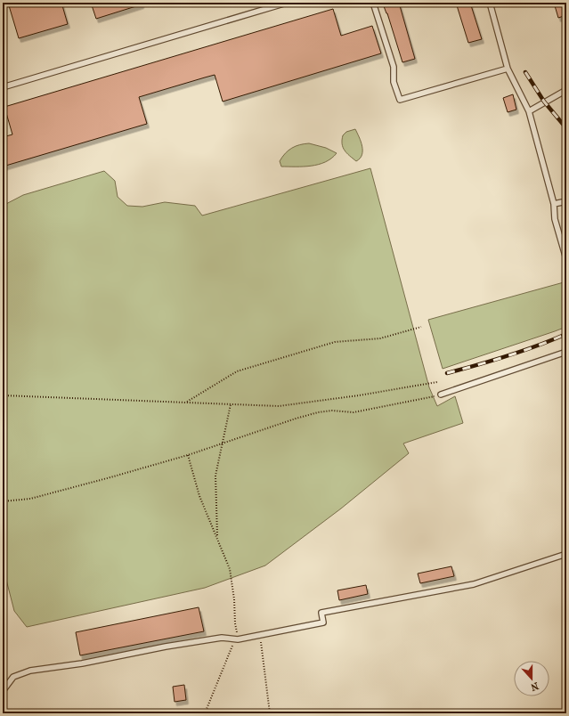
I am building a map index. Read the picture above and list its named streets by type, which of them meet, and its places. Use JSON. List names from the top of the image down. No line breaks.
{"north":"bottom"}
